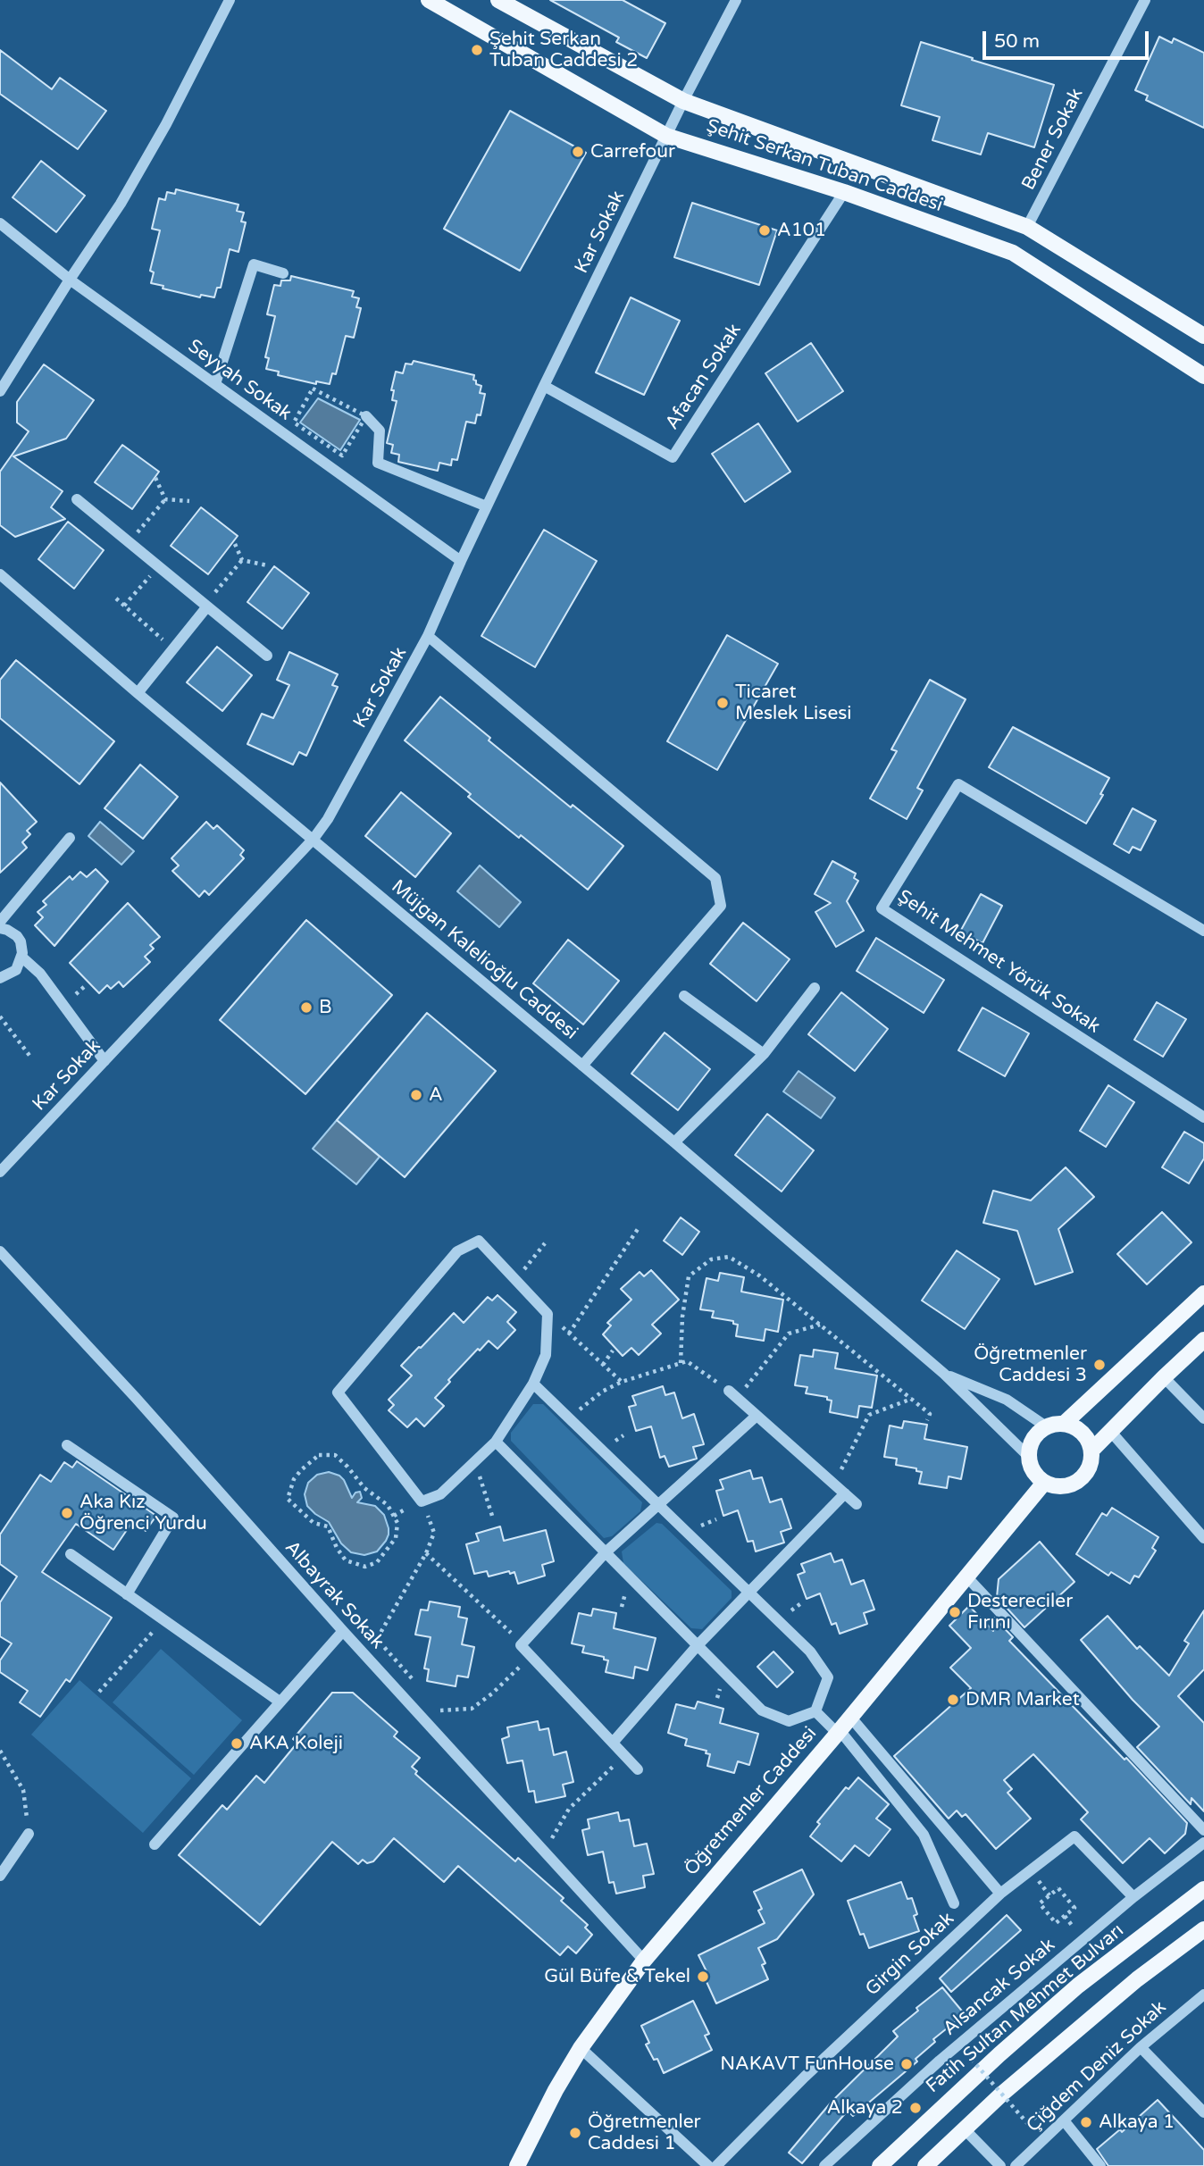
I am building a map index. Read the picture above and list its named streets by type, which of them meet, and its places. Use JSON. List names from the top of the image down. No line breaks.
{"streets":{"main road":["Şehit Serkan Tuban Caddesi","Öğretmenler Caddesi","Fatih Sultan Mehmet Bulvarı"],"street":["Bener Sokak","Kar Sokak","Afacan Sokak","Seyyah Sokak","Müjgan Kalelioğlu Caddesi","Şehit Mehmet Yörük Sokak","Albayrak Sokak","Girgin Sokak","Alsancak Sokak","Çiğdem Deniz Sokak"]},"crossings":[["Bener Sokak","Şehit Serkan Tuban Caddesi"],["Şehit Serkan Tuban Caddesi","Kar Sokak"],["Şehit Serkan Tuban Caddesi","Afacan Sokak"],["Kar Sokak","Afacan Sokak"],["Kar Sokak","Seyyah Sokak"],["Kar Sokak","Müjgan Kalelioğlu Caddesi"],["Müjgan Kalelioğlu Caddesi","Öğretmenler Caddesi"],["Albayrak Sokak","Öğretmenler Caddesi"],["Girgin Sokak","Alsancak Sokak"]],"places":["Şehit Serkan Tuban Caddesi 2","Carrefour","A101","Ticaret Meslek Lisesi","B","A","Öğretmenler Caddesi 3","Aka Kız Öğrenci Yurdu","Destereciler Fırını","DMR Market","AKA Koleji","Gül Büfe & Tekel","NAKAVT FunHouse","Alkaya 2","Alkaya 1","Öğretmenler Caddesi 1"],"scale_bar":"50 m"}
